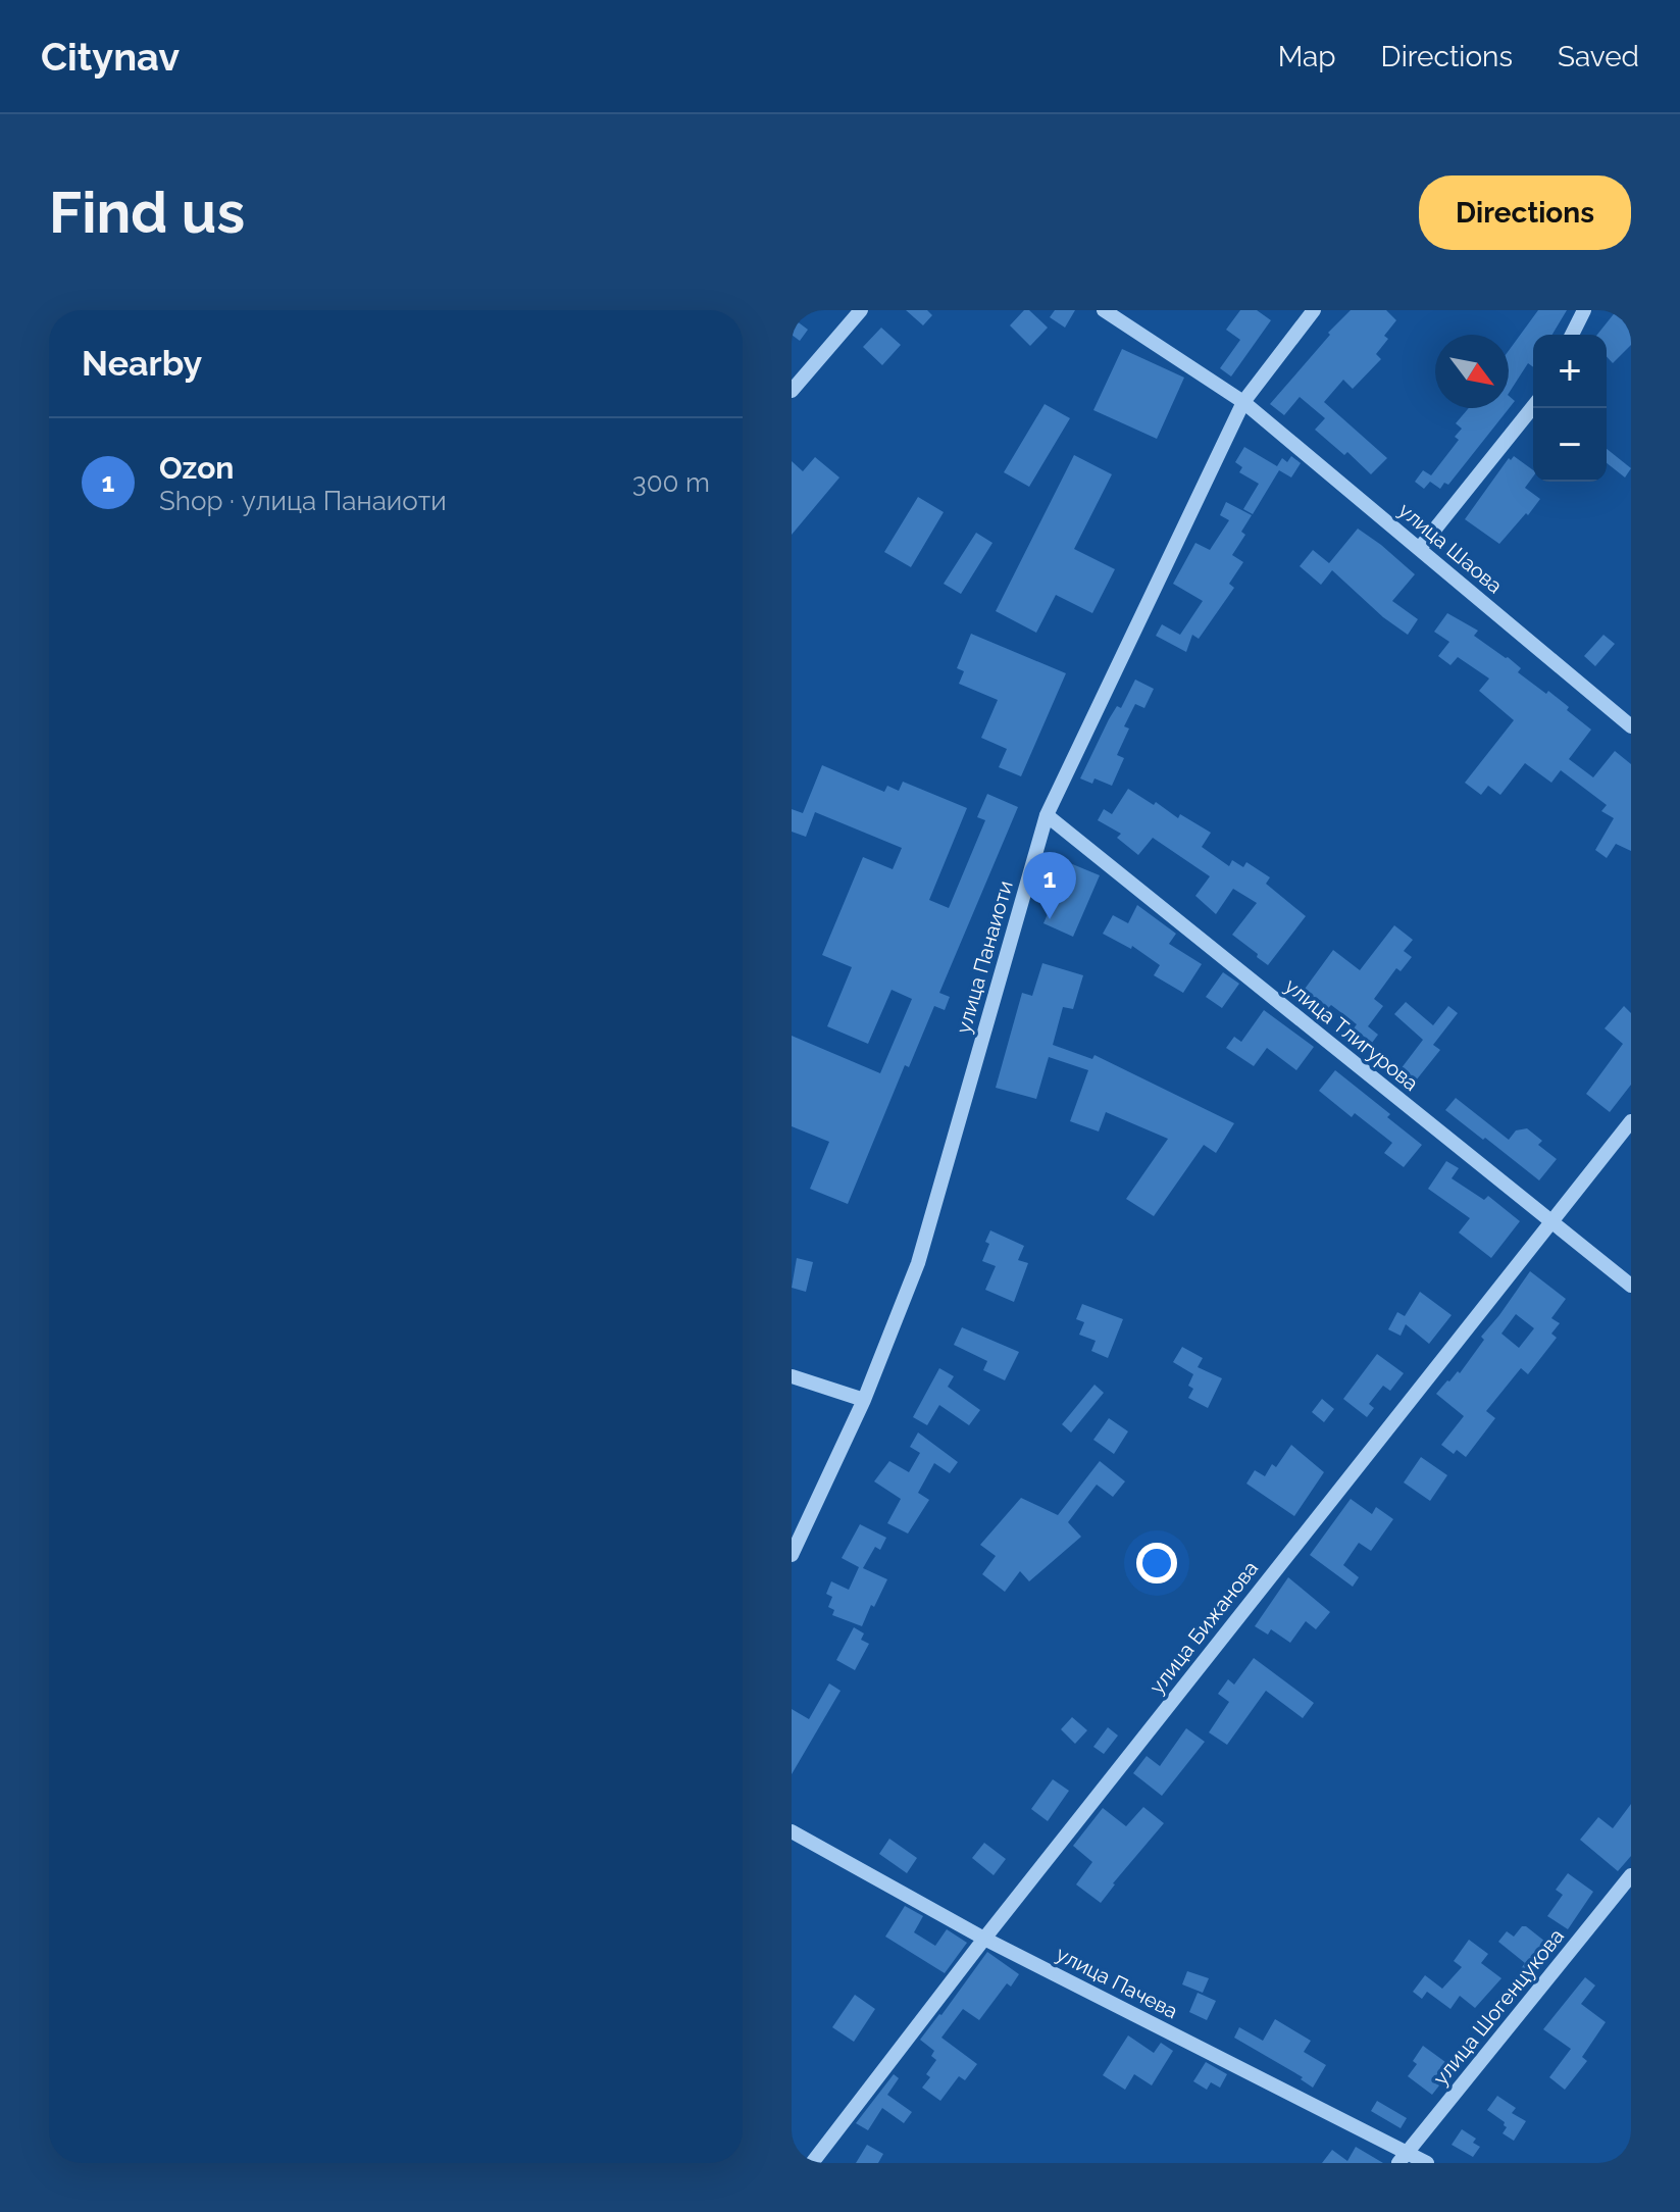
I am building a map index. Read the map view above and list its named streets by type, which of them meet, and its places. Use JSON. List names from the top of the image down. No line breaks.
{"streets":{"street":["улица Шаова","улица Панаиоти","улица Тлигурова","улица Бижанова","улица Пачева","улица Шогенцукова"]},"crossings":[["улица Шаова","улица Панаиоти"],["улица Панаиоти","улица Тлигурова"],["улица Тлигурова","улица Бижанова"],["улица Бижанова","улица Пачева"],["улица Пачева","улица Шогенцукова"]],"north":"bottom right","page":{"header":"Citynav","nav":["Map","Directions","Saved"],"buttons":"Directions","title":"Find us","heading":"Nearby","map_buttons":["+","−"],"list":[{"mark":"1","name":"Ozon","note":"Shop · улица Панаиоти","value":"300 m"}],"pins":"1"}}
